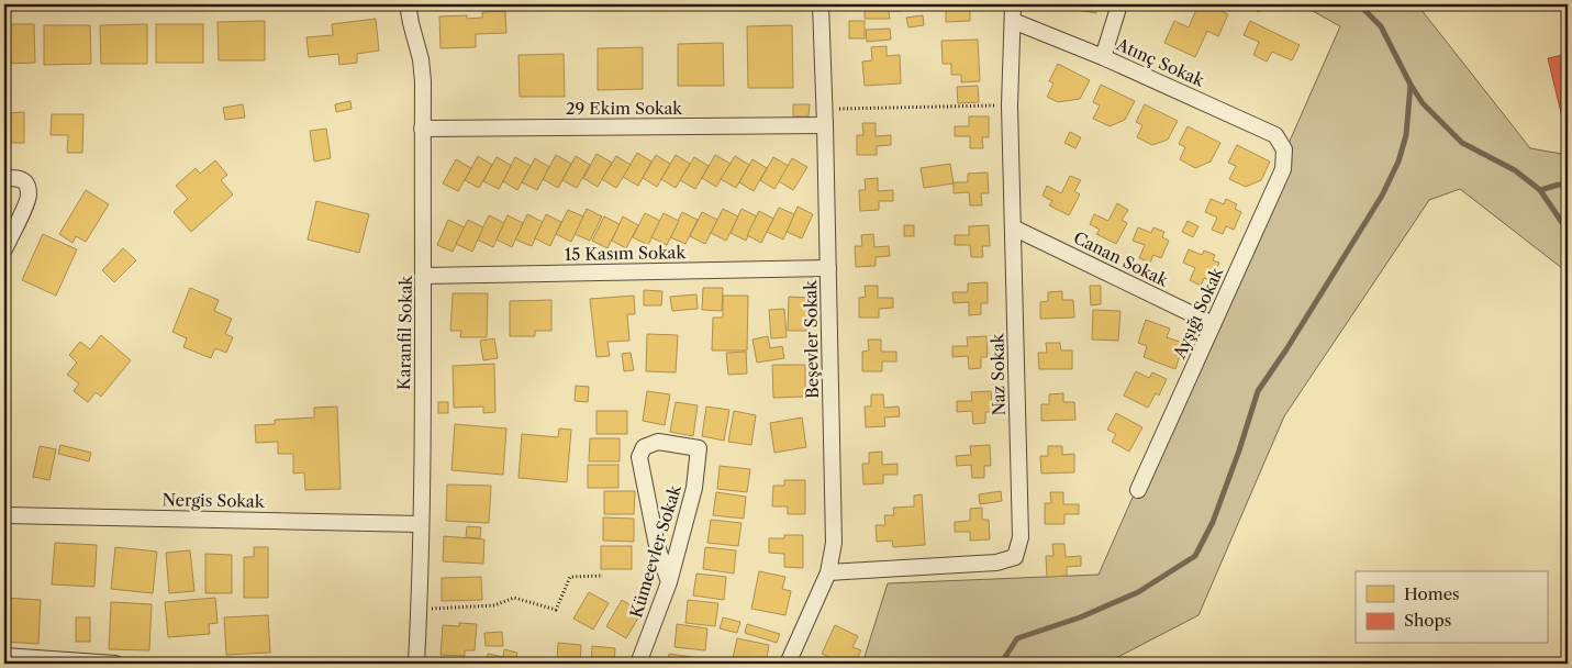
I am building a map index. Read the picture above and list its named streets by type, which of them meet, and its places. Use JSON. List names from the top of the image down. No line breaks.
{"streets":{"street":["Atınç Sokak","29 Ekim Sokak","15 Kasım Sokak","Canan Sokak","Ayşığı Sokak","Karanfil Sokak","Beşevler Sokak","Naz Sokak","Nergis Sokak","Kümeevler Sokak"]},"crossings":[["Atınç Sokak","Ayşığı Sokak"],["Atınç Sokak","Naz Sokak"],["29 Ekim Sokak","Karanfil Sokak"],["29 Ekim Sokak","Beşevler Sokak"],["15 Kasım Sokak","Karanfil Sokak"],["15 Kasım Sokak","Beşevler Sokak"],["Canan Sokak","Ayşığı Sokak"],["Canan Sokak","Naz Sokak"],["Karanfil Sokak","Nergis Sokak"],["Beşevler Sokak","Naz Sokak"]],"legend":["Homes","Shops"]}
